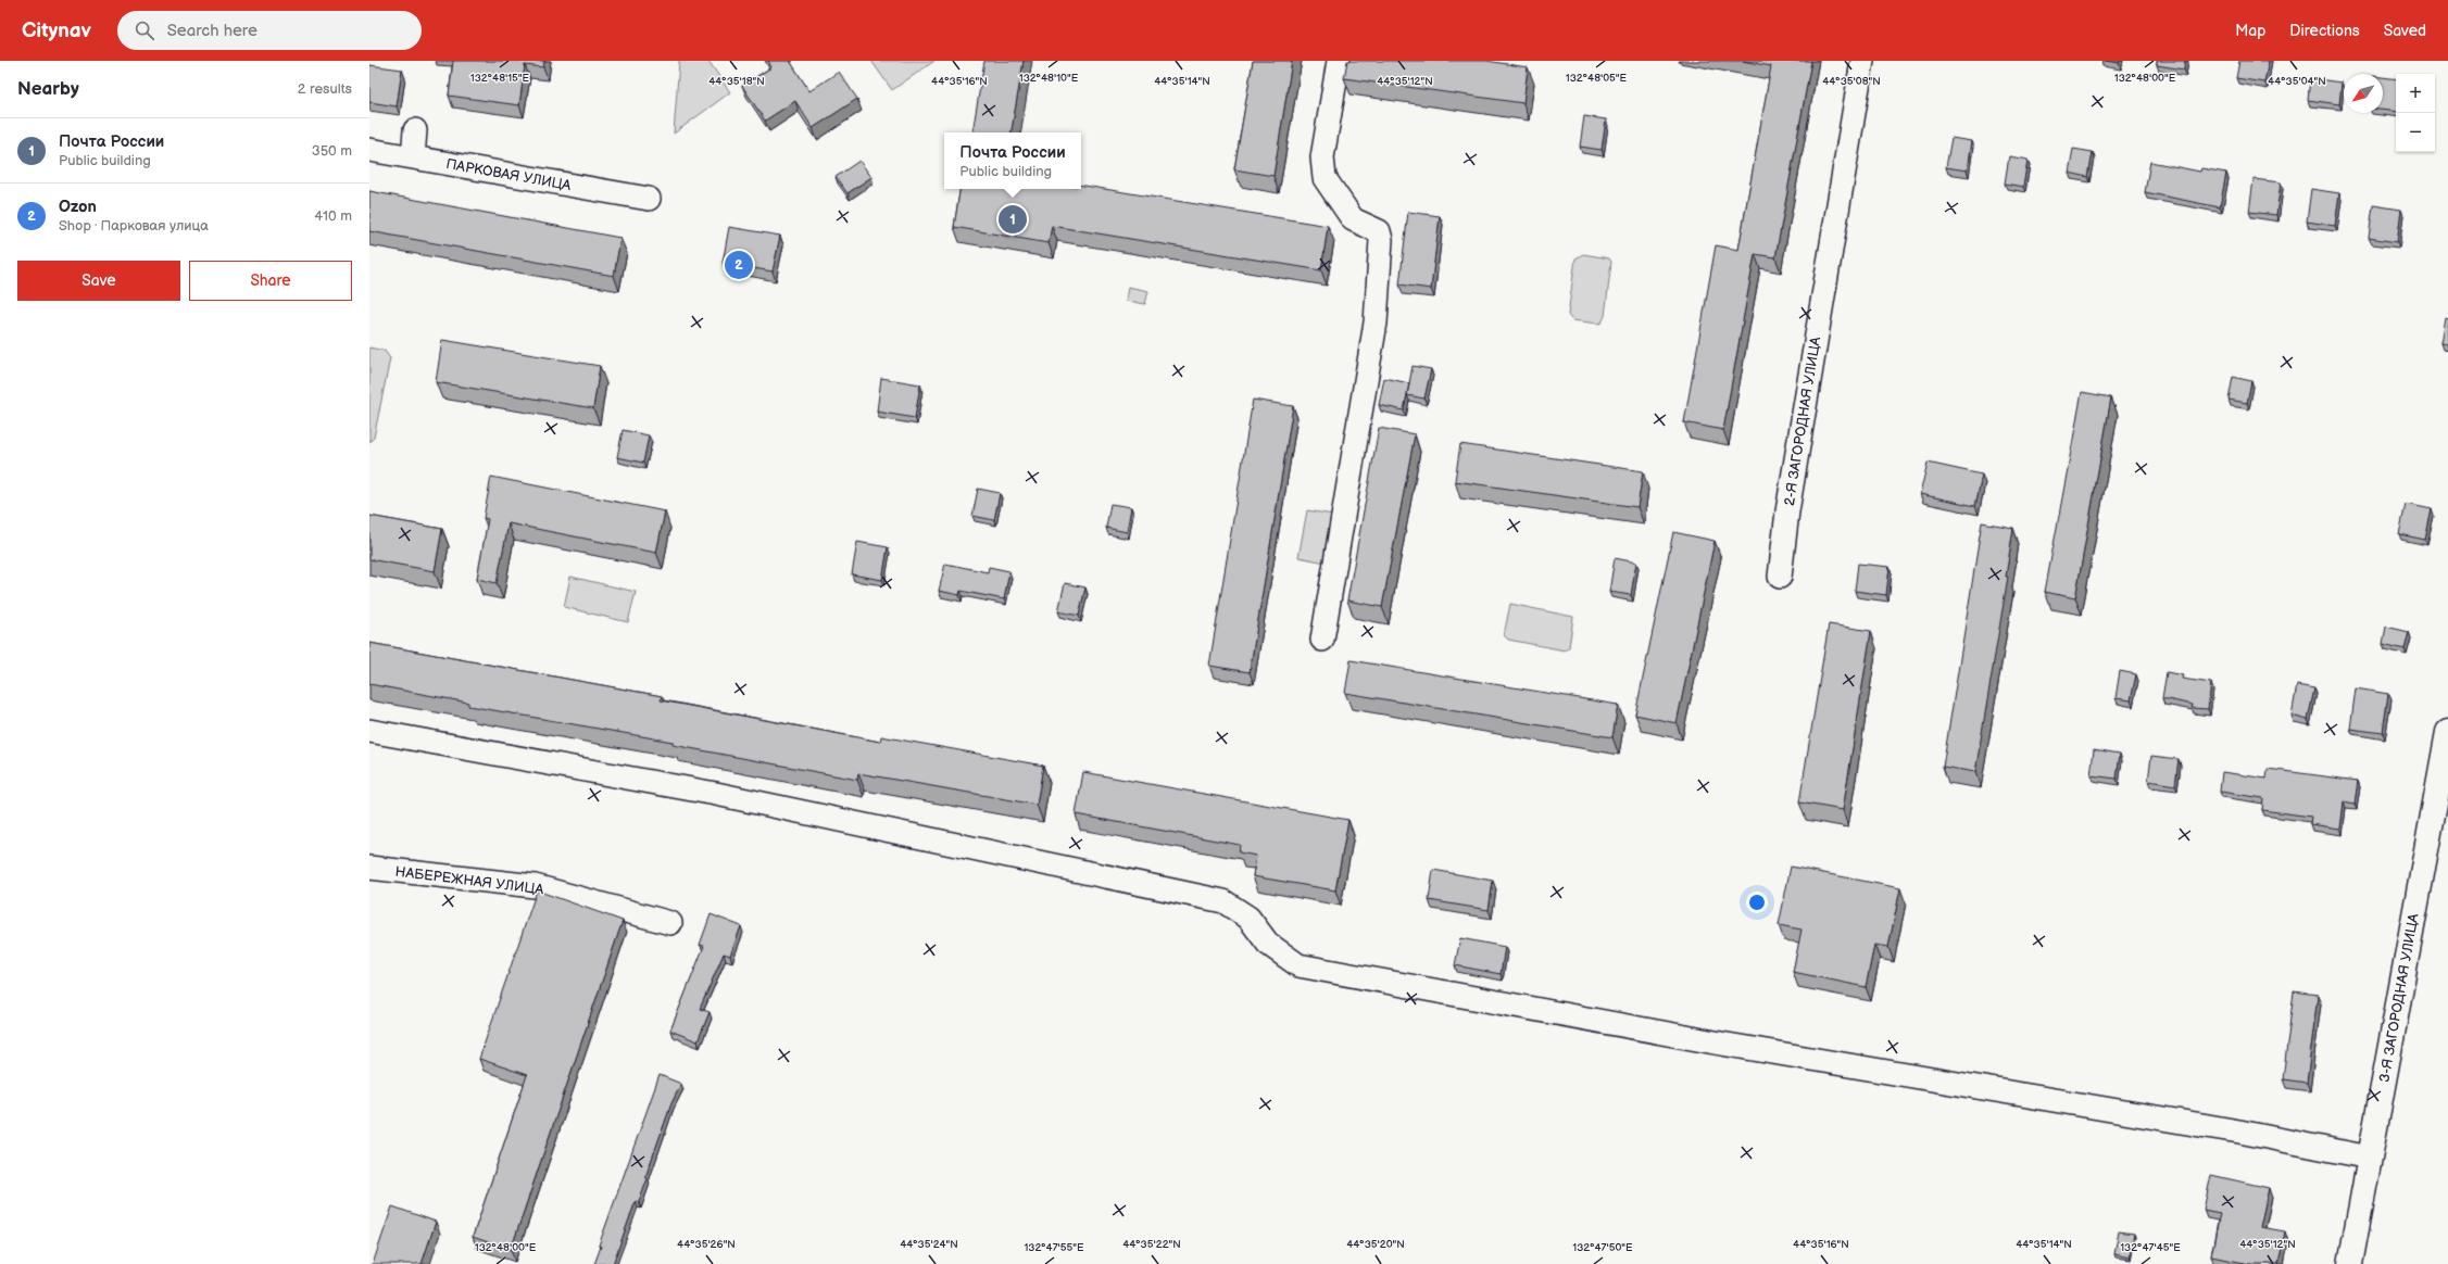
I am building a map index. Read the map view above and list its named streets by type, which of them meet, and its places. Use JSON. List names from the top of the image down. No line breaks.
{"streets":{"main road":["3-Я ЗАГОРОДНАЯ УЛИЦА"],"street":["ПАРКОВАЯ УЛИЦА","2-Я ЗАГОРОДНАЯ УЛИЦА","НАБЕРЕЖНАЯ УЛИЦА"]},"north":"bottom left","page":{"header":"Citynav","search":"Search here","nav":["Map","Directions","Saved"],"heading":["Nearby","2 results"],"map_buttons":["+","−"],"list":[{"mark":"1","name":"Почта России","note":"Public building","value":"350 m"},{"mark":"2","name":"Ozon","note":"Shop · Парковая улица","value":"410 m"}],"popup":["Почта России","Public building"],"pins":["1","2"],"buttons":["Save","Share"]},"coordinates":["132°48'10\"E","132°48'15\"E","132°48'05\"E","132°48'00\"E","44°35'18\"N","44°35'16\"N","44°35'14\"N","44°35'12\"N","44°35'08\"N","44°35'04\"N","44°35'26\"N","44°35'24\"N","44°35'22\"N","44°35'20\"N","132°47'55\"E","132°47'50\"E","132°47'45\"E"]}
